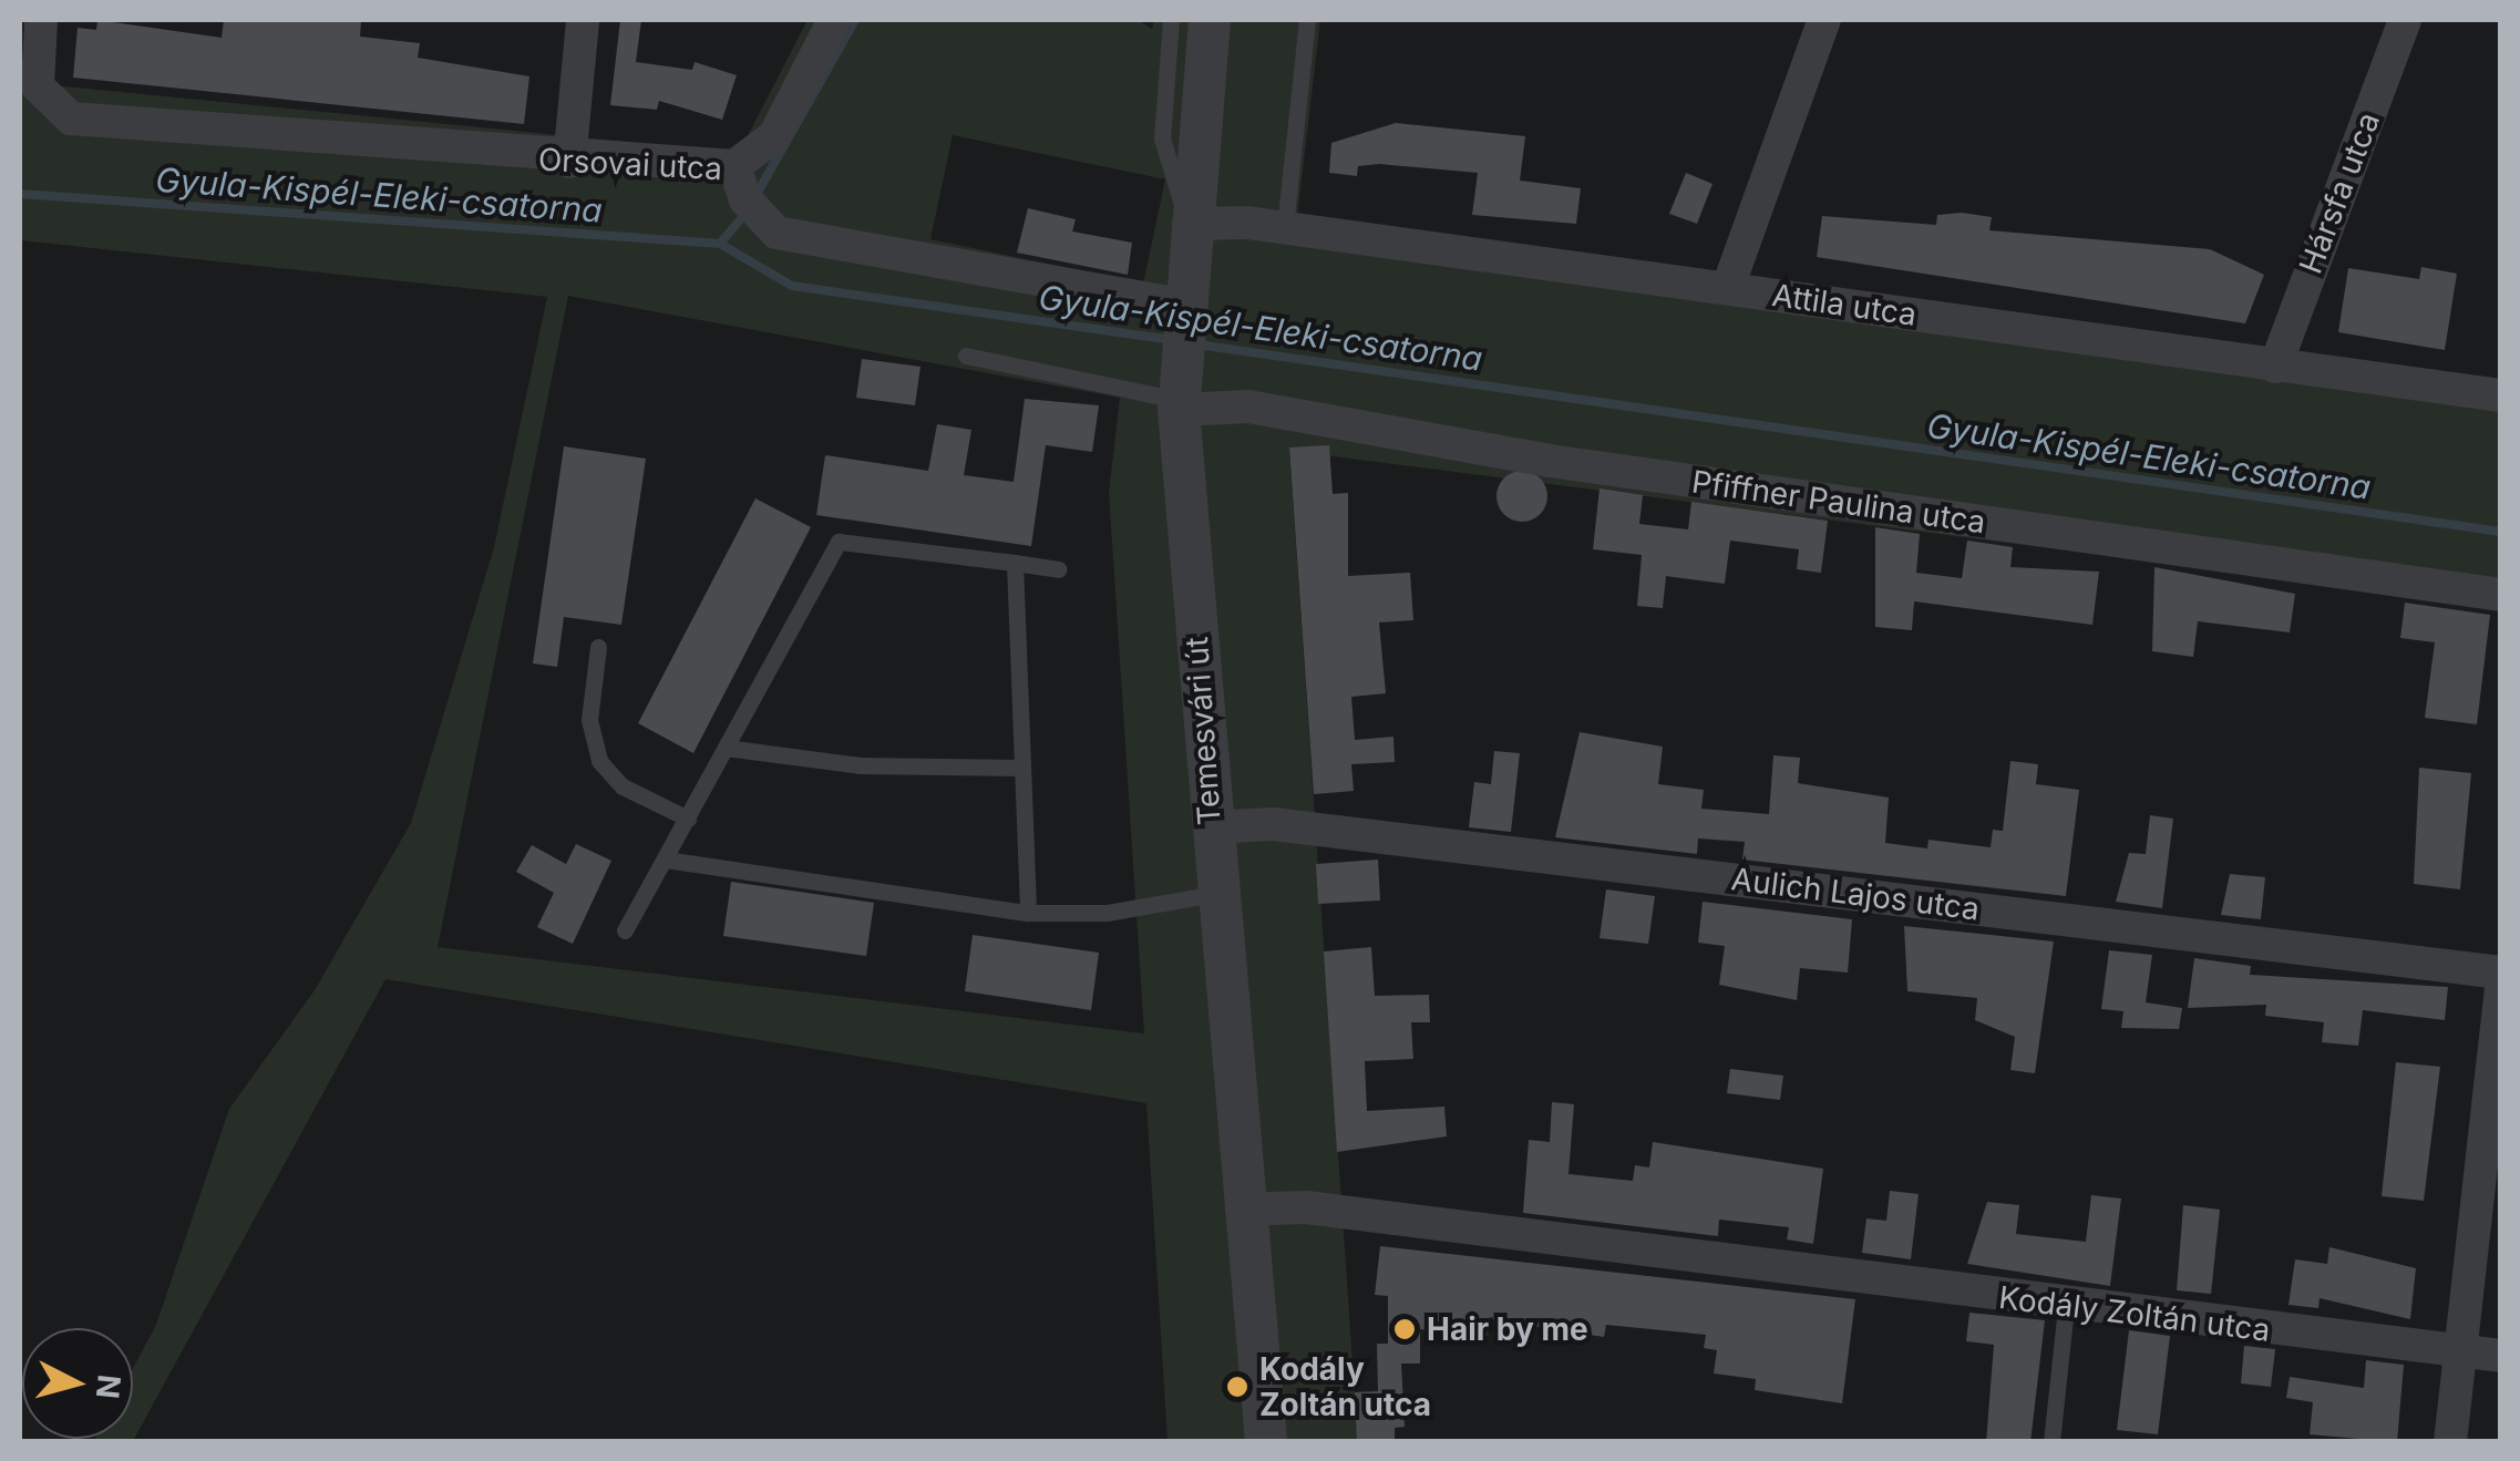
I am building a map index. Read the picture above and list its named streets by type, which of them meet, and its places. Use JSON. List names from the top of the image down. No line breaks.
{"streets":{"street":["Orsovai utca","Hársfa utca","Attila utca","Pfiffner Paulina utca","Temesvári út","Aulich Lajos utca","Kodály Zoltán utca"]},"crossings":[["Orsovai utca","Temesvári út"],["Hársfa utca","Attila utca"],["Attila utca","Temesvári út"],["Pfiffner Paulina utca","Temesvári út"],["Temesvári út","Aulich Lajos utca"],["Temesvári út","Kodály Zoltán utca"]],"water":["Gyula-Kispél-Eleki-csatorna"],"places":["Hair by me","Kodály Zoltán utca"],"north":"right"}
